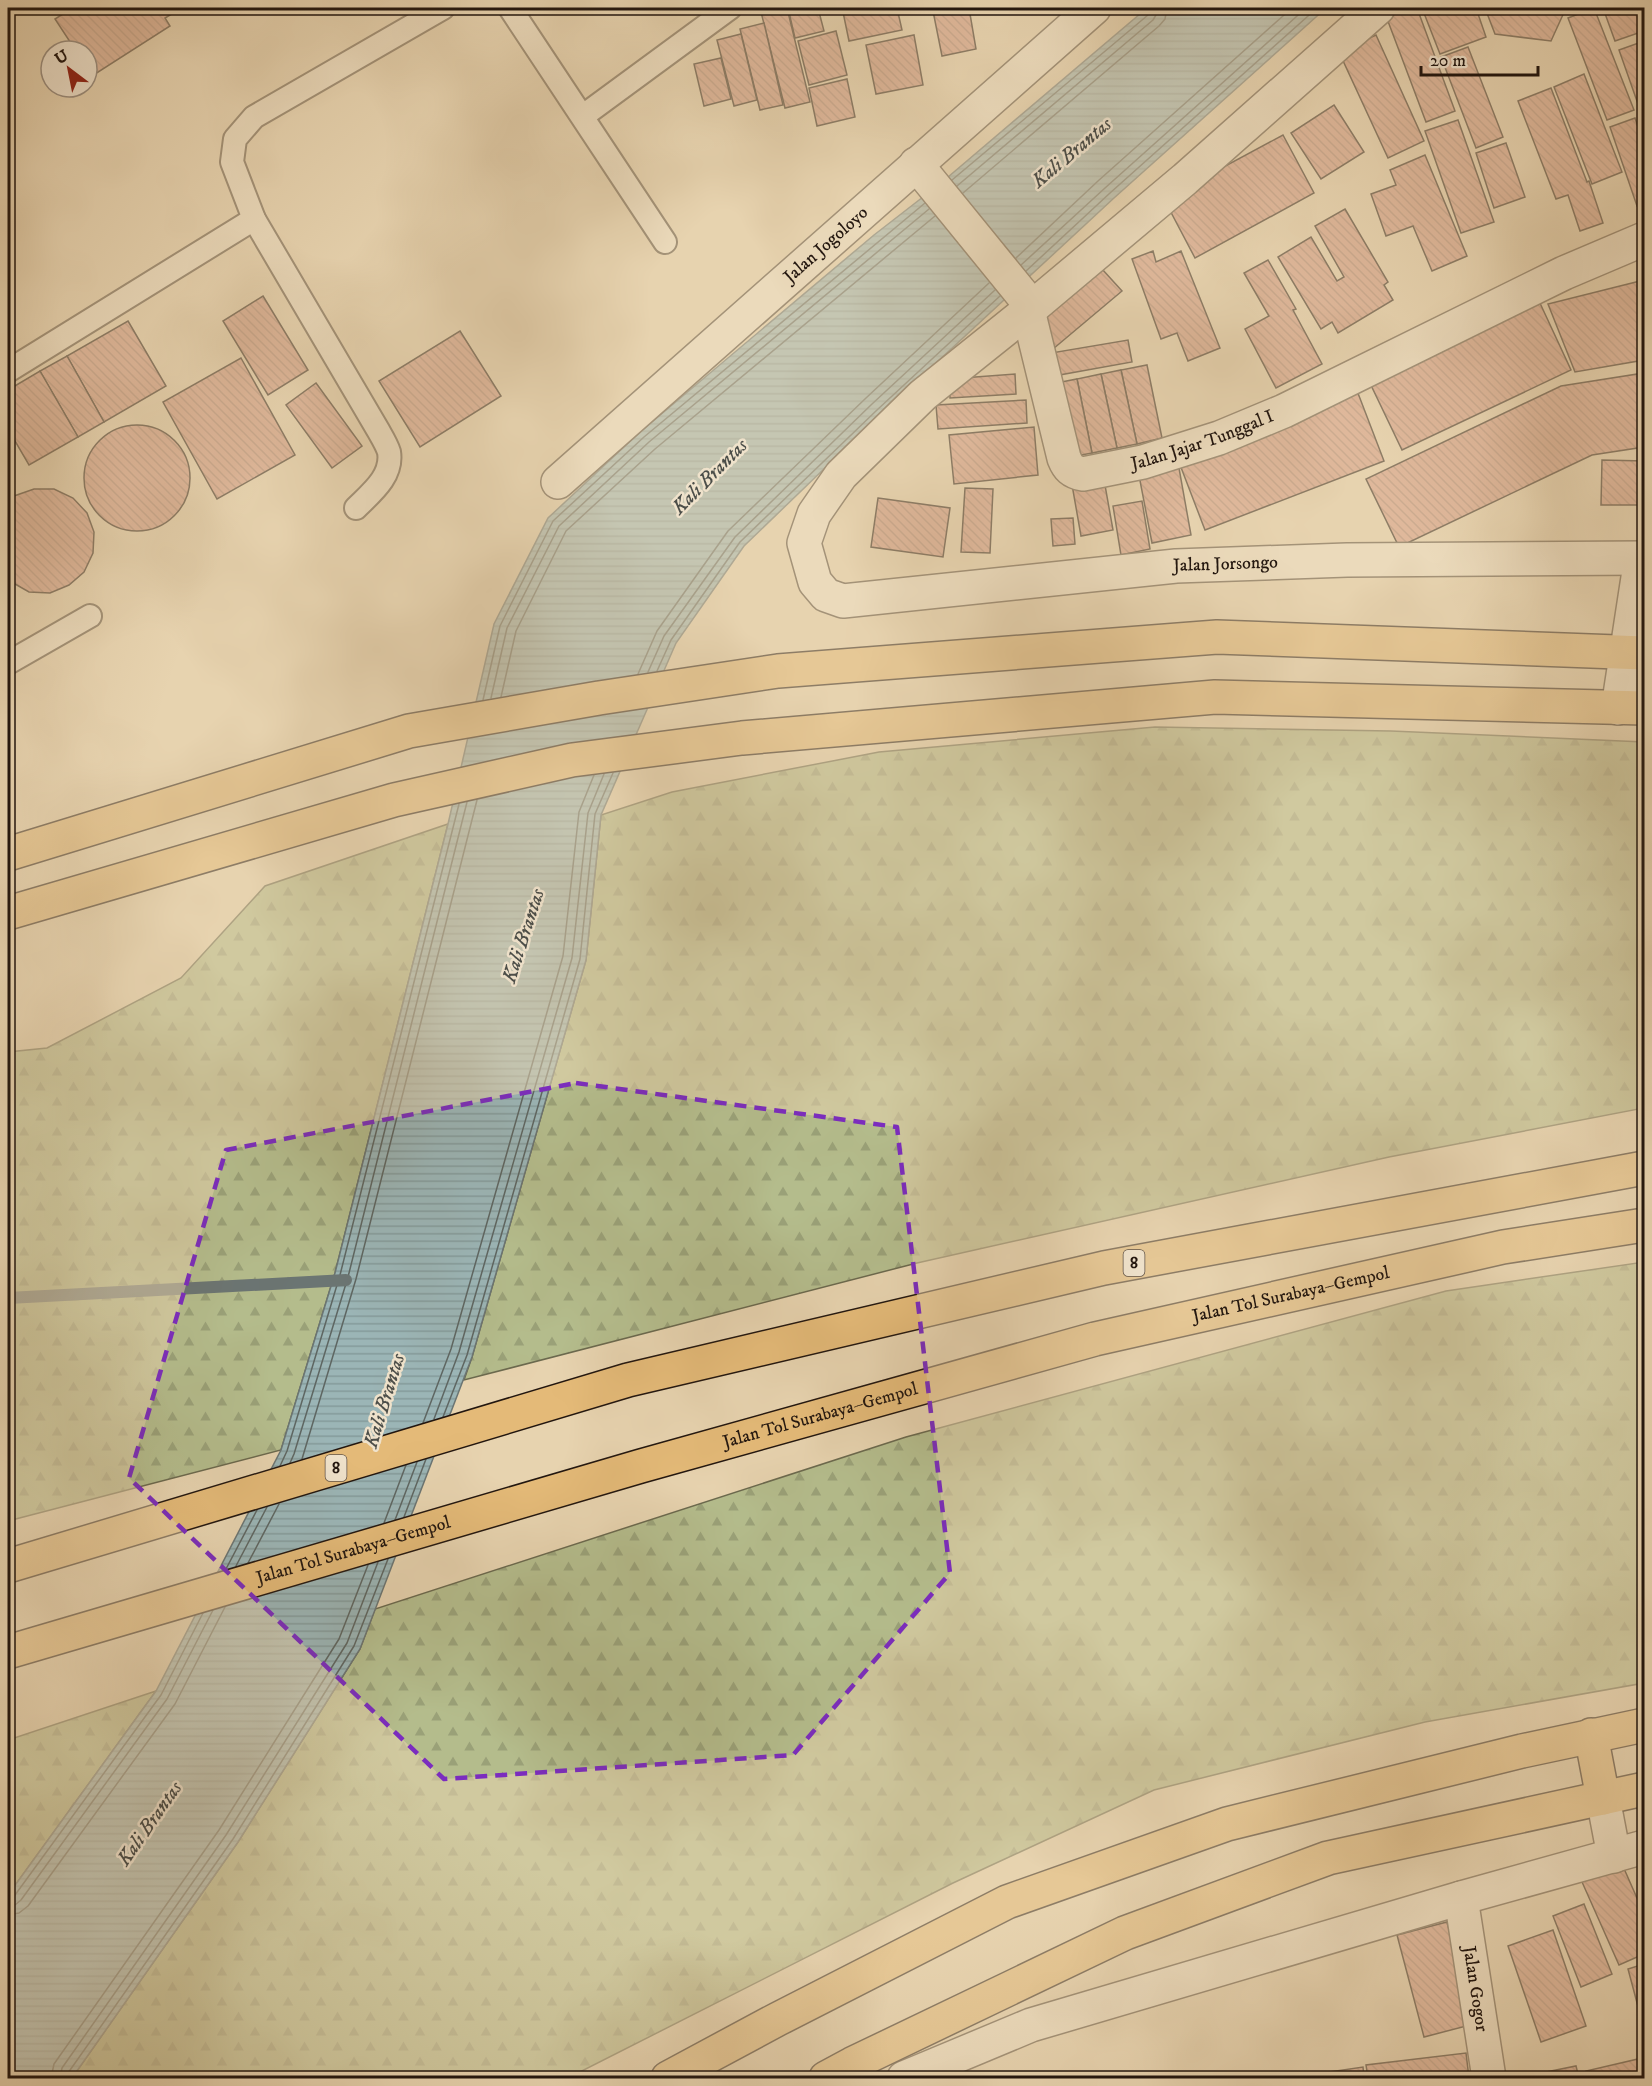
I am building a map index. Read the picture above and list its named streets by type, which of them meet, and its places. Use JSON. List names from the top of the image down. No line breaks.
{"streets":{"highway":["8","Jalan Tol Surabaya–Gempol"],"street":["Jalan Jogoloyo","Jalan Jajar Tunggal I","Jalan Jorsongo","Jalan Gogor"]},"crossings":[["Jalan Jogoloyo","Jalan Jajar Tunggal I"],["Jalan Jajar Tunggal I","Jalan Jorsongo"]],"water":["Kali Brantas"],"scale_bar":"20 m","north":"top left"}
